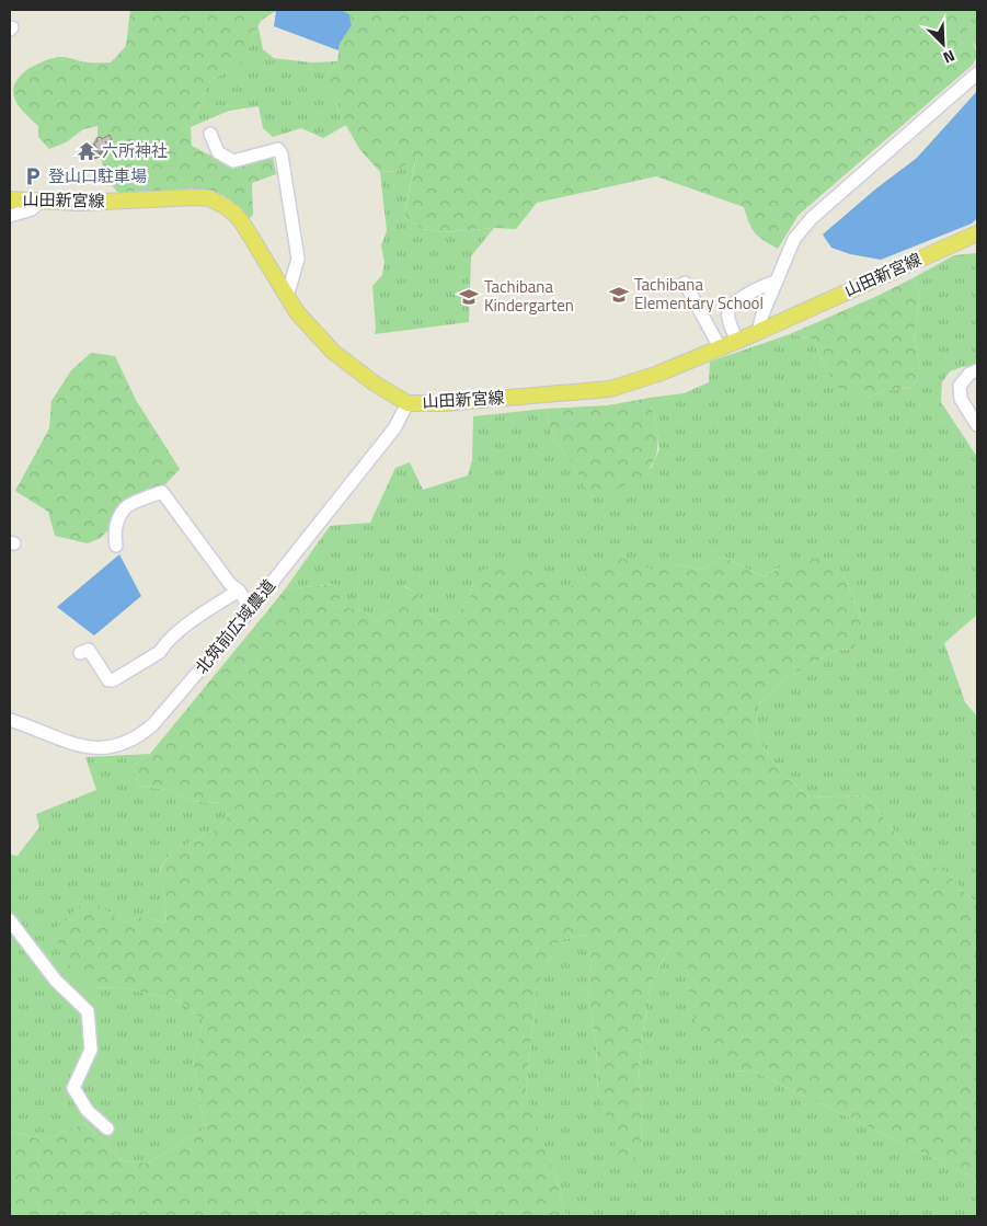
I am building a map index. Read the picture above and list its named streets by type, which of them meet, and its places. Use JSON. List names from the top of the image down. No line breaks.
{"streets":{"main road":["山田新宮線"],"street":["北筑前広域農道"]},"crossings":[["山田新宮線","北筑前広域農道"]],"places":{"temple":["六所神社"],"parking":["登山口駐車場"],"school or university":["Tachibana Elementary School","Tachibana Kindergarten"]},"north":"bottom right"}
